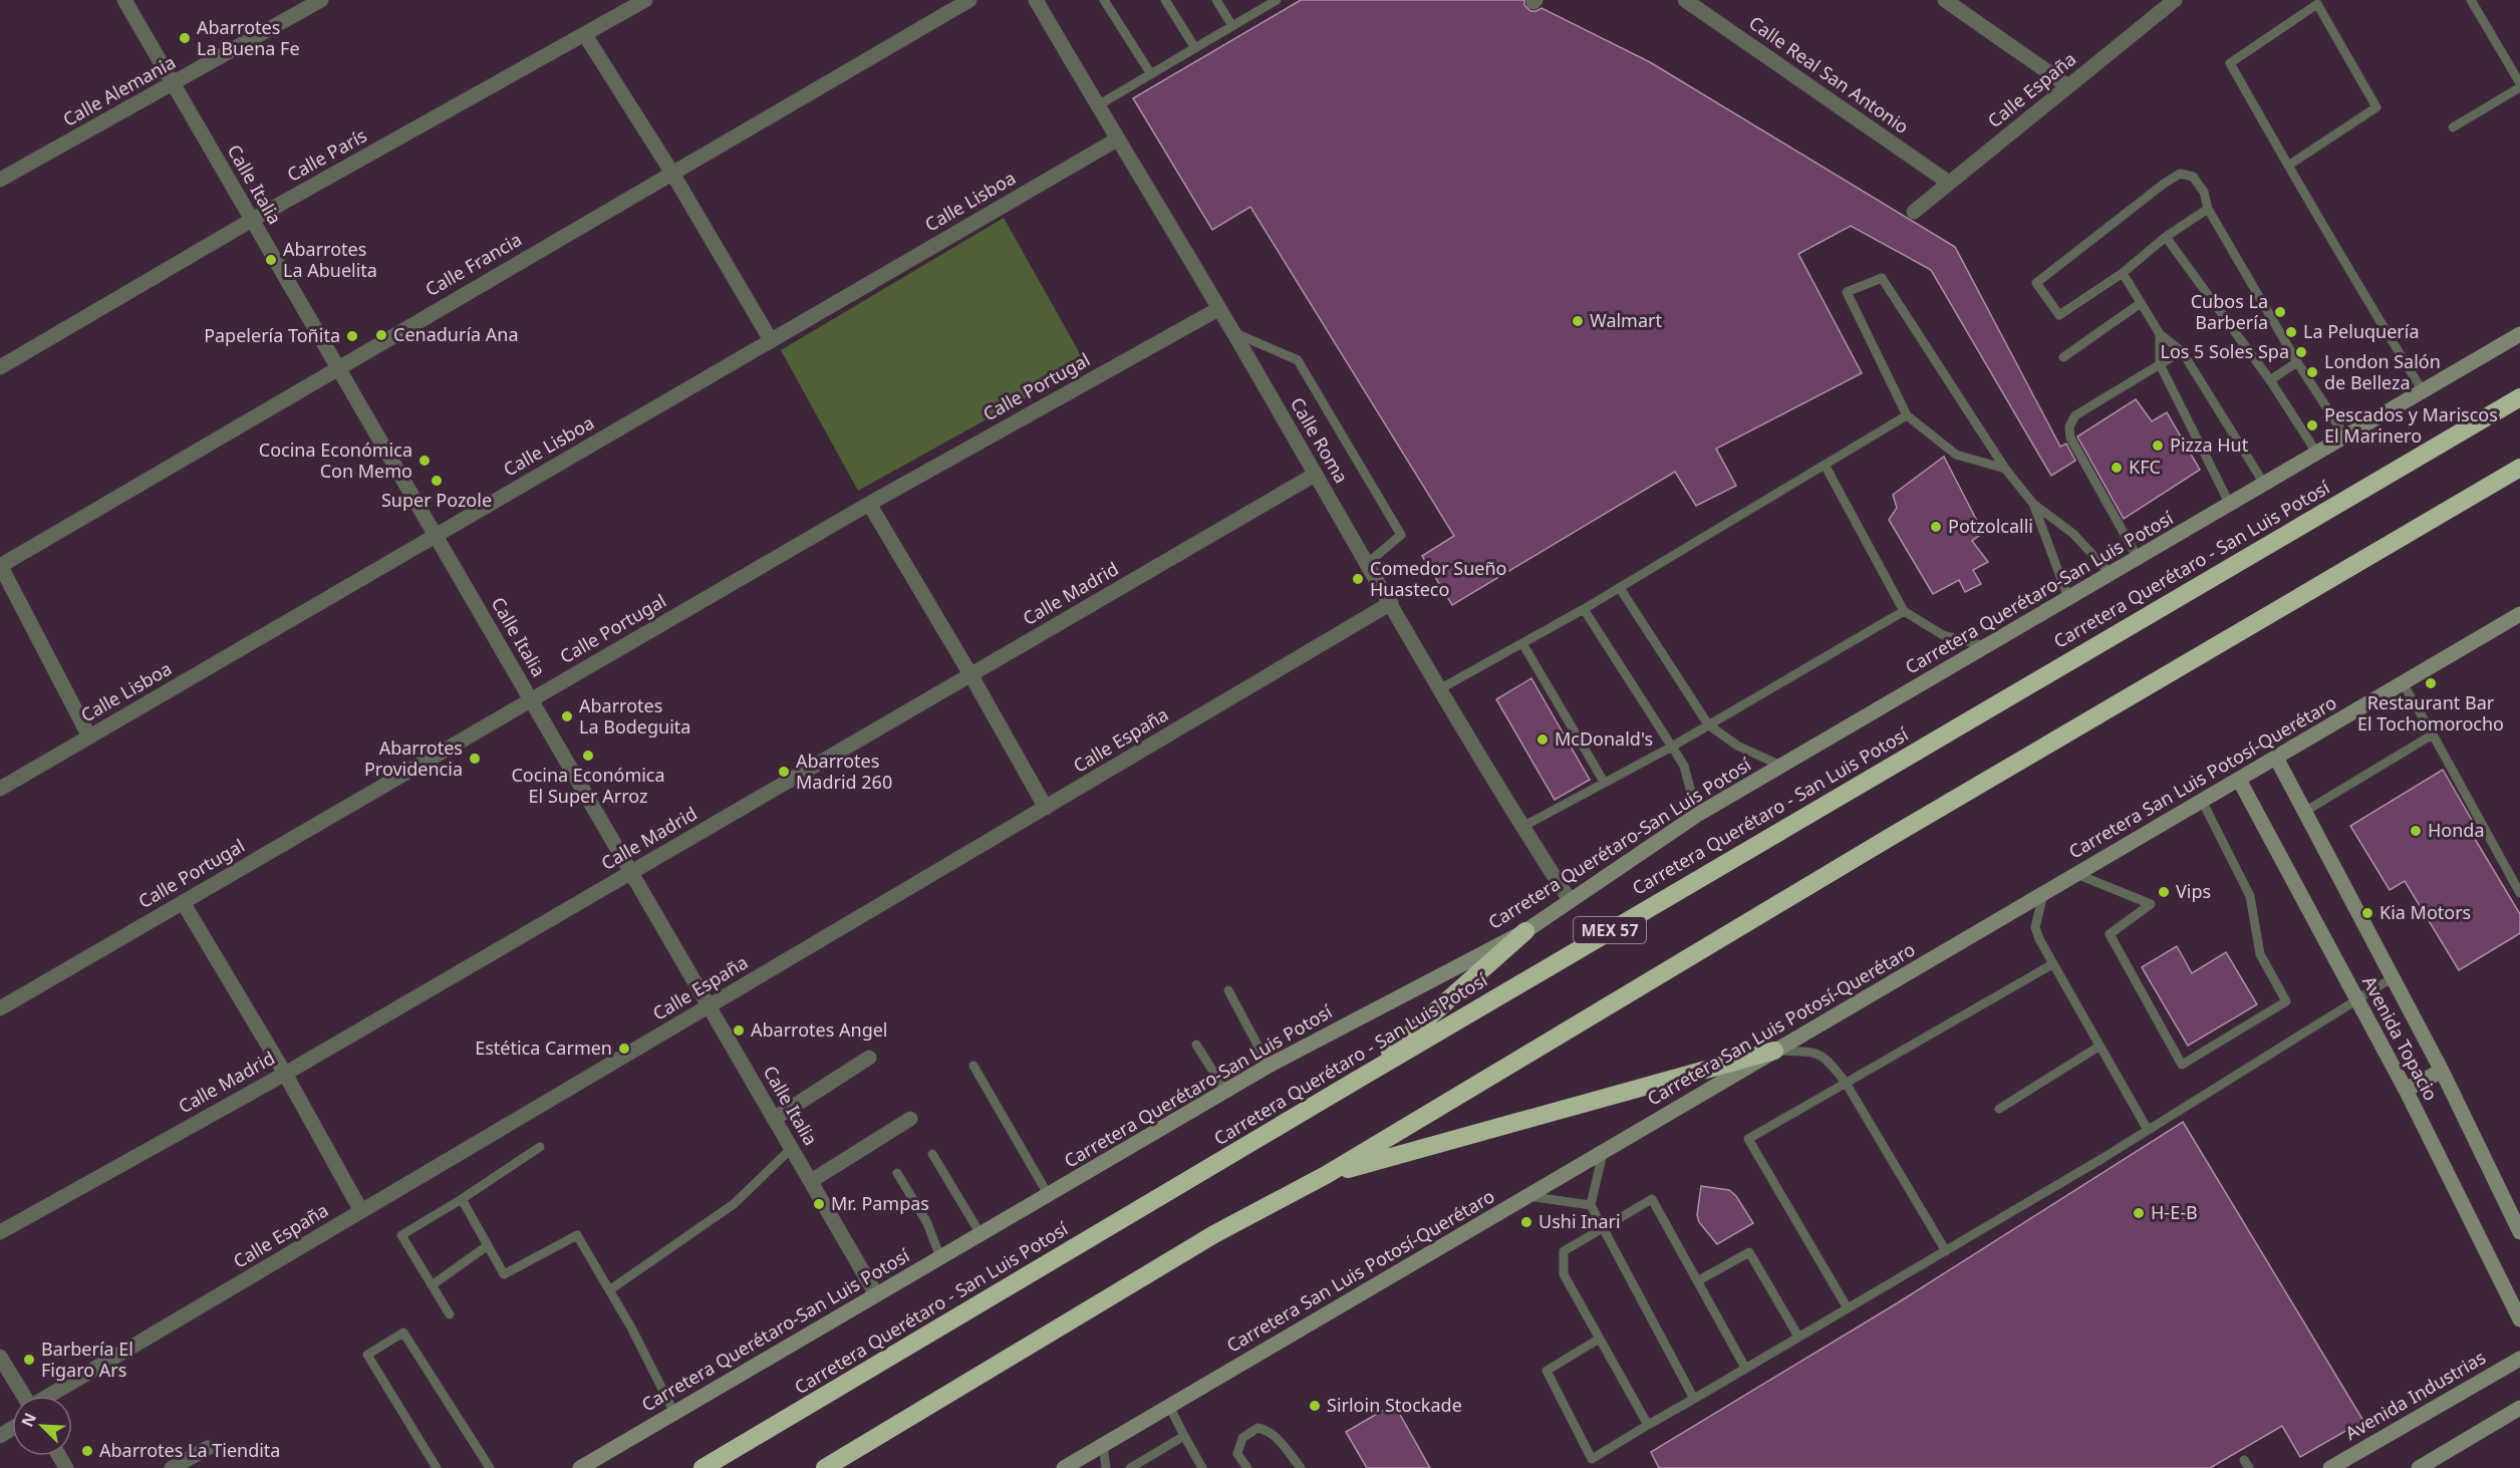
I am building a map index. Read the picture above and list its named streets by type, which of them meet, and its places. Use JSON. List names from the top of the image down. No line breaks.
{"streets":{"highway":["Carretera Querétaro - San Luis Potosí","MEX 57"],"main road":["Carretera Querétaro-San Luis Potosí","Carretera San Luis Potosí-Querétaro","Avenida Topacio","Avenida Industrias"],"street":["Calle Real San Antonio","Calle España","Calle Alemania","Calle París","Calle Italia","Calle Lisboa","Calle Francia","Calle Portugal","Calle Roma","Calle Madrid"]},"crossings":[["Calle Real San Antonio","Calle España"],["Calle España","Calle Italia"],["Calle España","Calle Roma"],["Calle Alemania","Calle Italia"],["Calle París","Calle Italia"],["Calle Italia","Calle Lisboa"],["Calle Italia","Calle Francia"],["Calle Italia","Calle Portugal"],["Calle Italia","Carretera Querétaro-San Luis Potosí"],["Calle Italia","Calle Madrid"],["Calle Lisboa","Calle Roma"],["Calle Portugal","Calle Roma"],["Calle Roma","Carretera Querétaro-San Luis Potosí"],["Calle Roma","Calle Madrid"],["Carretera San Luis Potosí-Querétaro","Avenida Topacio"]],"places":["Abarrotes La Buena Fe","Abarrotes La Abuelita","Cubos La Barbería","Walmart","La Peluquería","Cenaduría Ana","Papelería Toñita","Los 5 Soles Spa","London Salón de Belleza","Pescados y Mariscos El Marinero","Pizza Hut","Cocina Económica Con Memo","KFC","Super Pozole","Potzolcalli","Comedor Sueño Huasteco","Restaurant Bar El Tochomorocho","Abarrotes La Bodeguita","McDonald's","Cocina Económica El Super Arroz","Abarrotes Providencia","Abarrotes Madrid 260","Honda","Vips","Kia Motors","Abarrotes Angel","Estética Carmen","Mr. Pampas","H-E-B","Ushi Inari","Barbería El Figaro Ars","Sirloin Stockade","Abarrotes La Tiendita"],"north":"top left"}
